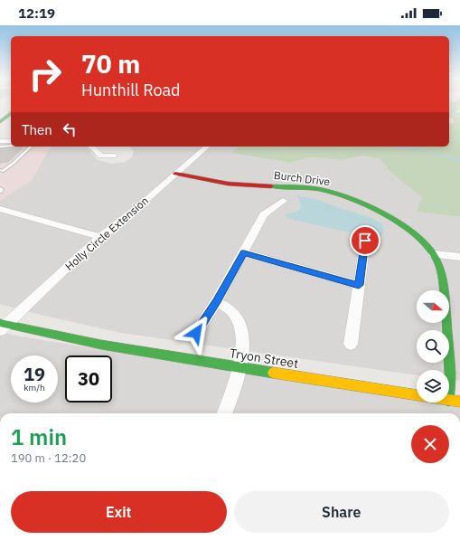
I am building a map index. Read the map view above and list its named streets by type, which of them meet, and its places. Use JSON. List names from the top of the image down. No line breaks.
{"streets":{"street":["Burch Drive","Holly Circle Extension","Tryon Street"]},"crossings":[["Burch Drive","Holly Circle Extension"],["Holly Circle Extension","Tryon Street"]],"north":"right","page":{"status":"12:19","turn":["70 m","Hunthill Road"],"then":"Then","speed":"19 km/h","limit":"30","heading":["1 min","190 m · 12:20"],"buttons":["Exit","Share"]}}
